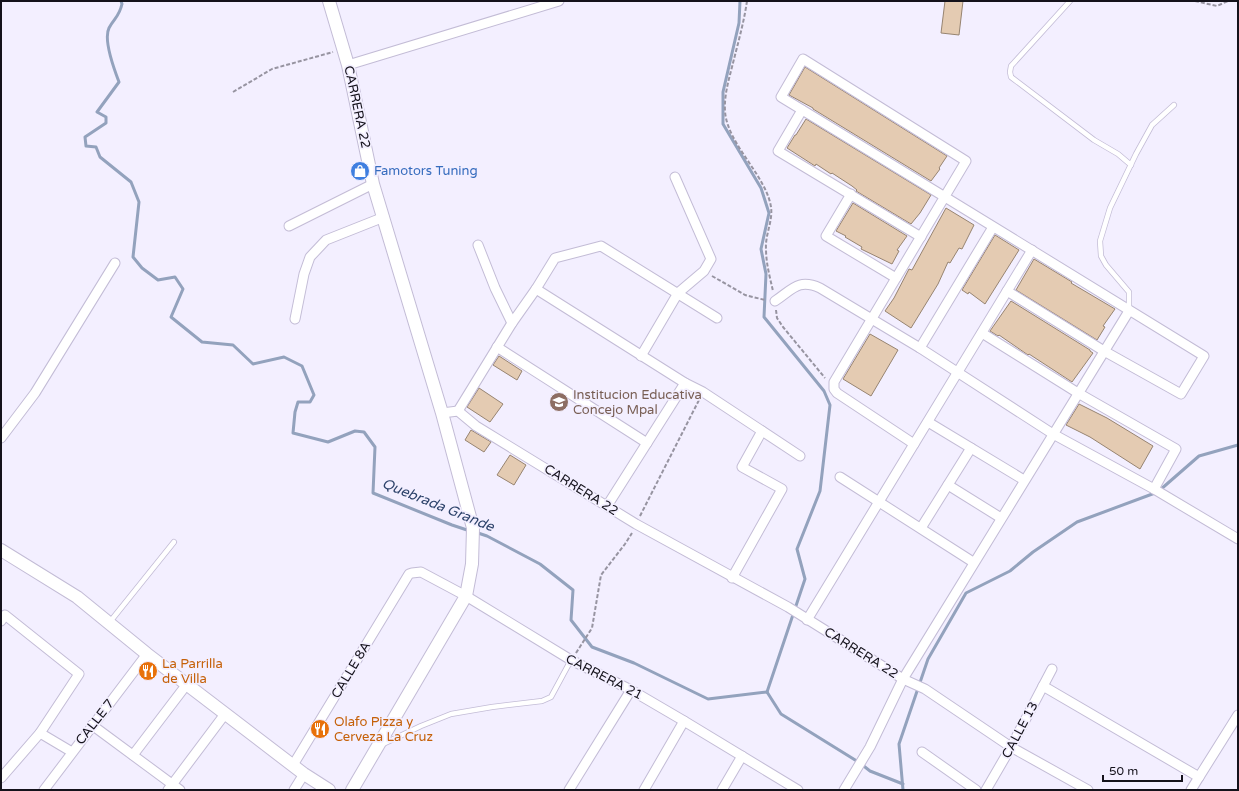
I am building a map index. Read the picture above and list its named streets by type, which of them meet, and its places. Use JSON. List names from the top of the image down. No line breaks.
{"streets":{"main road":["CARRERA 22"],"street":["CALLE 8A","CARRERA 21","CALLE 7","CALLE 13"]},"crossings":[["CARRERA 22","CARRERA 21"],["CARRERA 22","CALLE 13"],["CALLE 8A","CARRERA 21"]],"water":["Quebrada Grande"],"places":{"shop":["Famotors Tuning"],"school or university":["Institucion Educativa Concejo Mpal"],"restaurant":["La Parrilla de Villa","Olafo Pizza y Cerveza La Cruz"]},"scale_bar":"50 m"}
